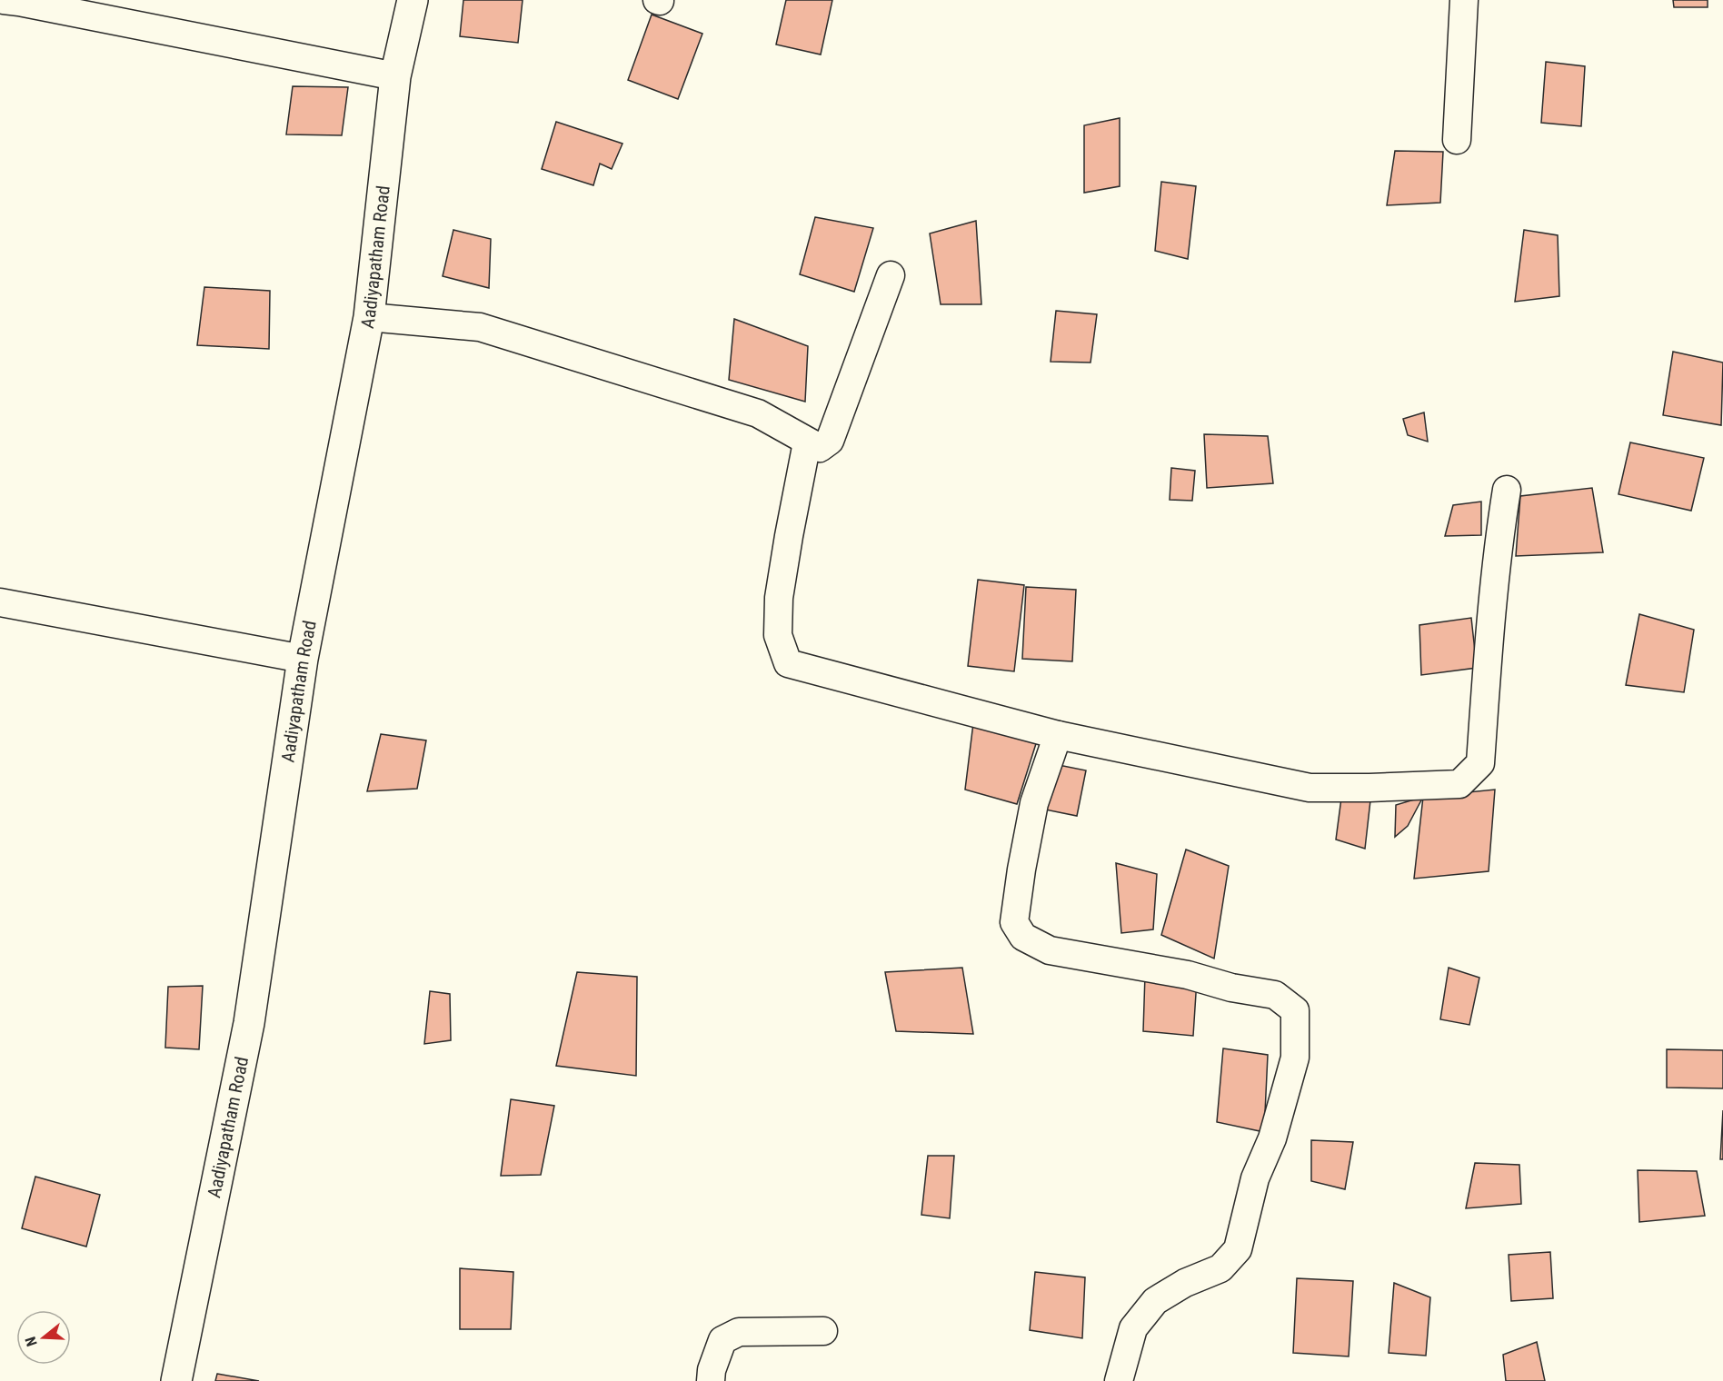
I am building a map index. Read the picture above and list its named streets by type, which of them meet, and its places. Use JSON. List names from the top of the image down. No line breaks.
{"streets":{"street":["Aadiyapatham Road"]},"north":"left"}
